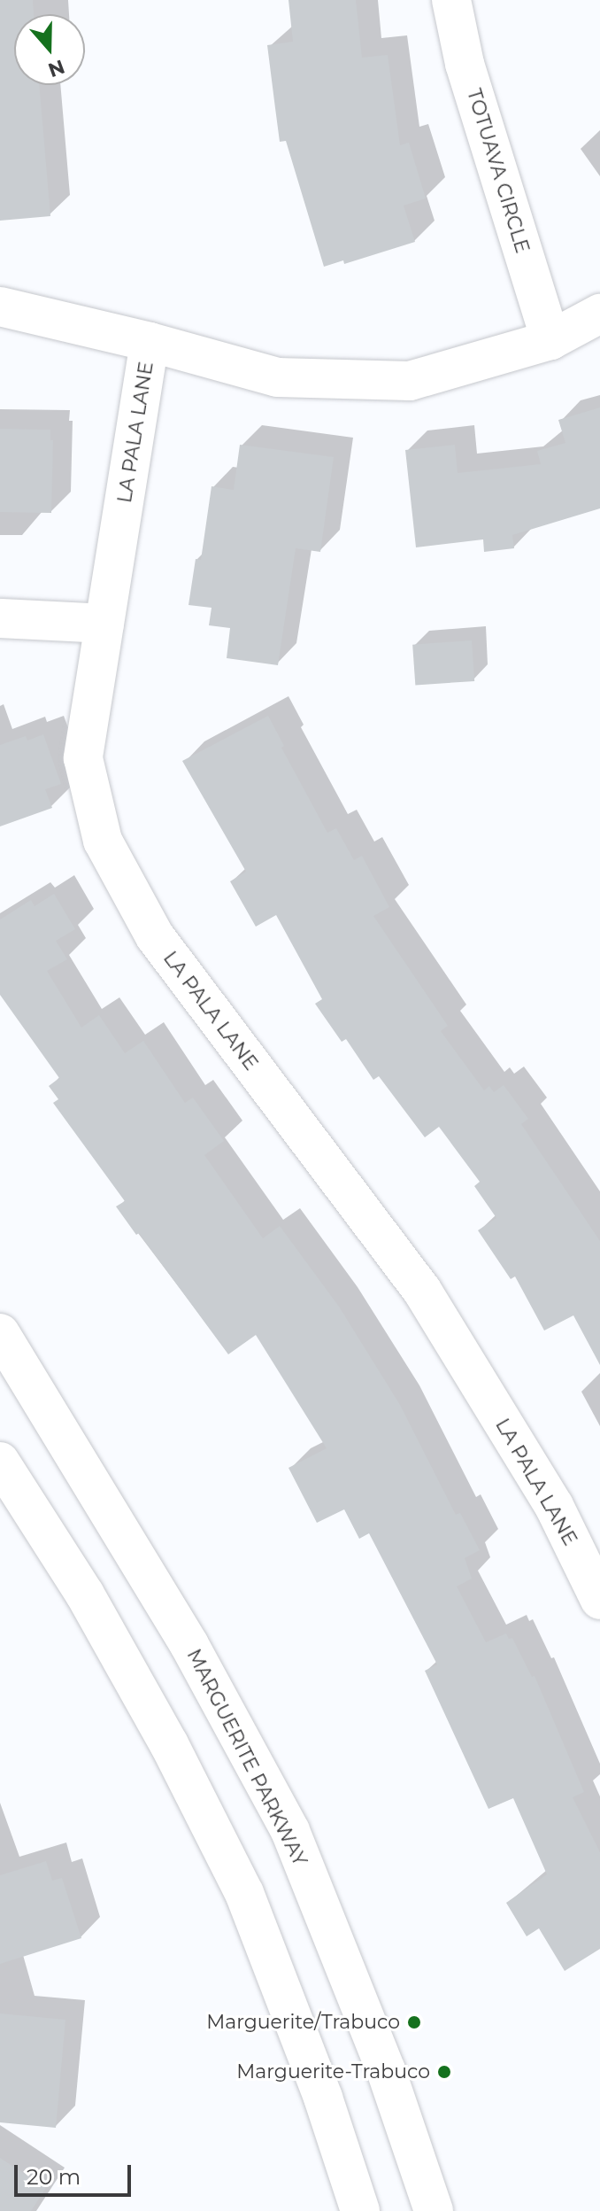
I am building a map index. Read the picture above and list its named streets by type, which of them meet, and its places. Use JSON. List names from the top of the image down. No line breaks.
{"streets":{"street":["TOTUAVA CIRCLE","LA PALA LANE","MARGUERITE PARKWAY"]},"places":["Marguerite/Trabuco","Marguerite-Trabuco"],"scale_bar":"20 m","north":"bottom"}
